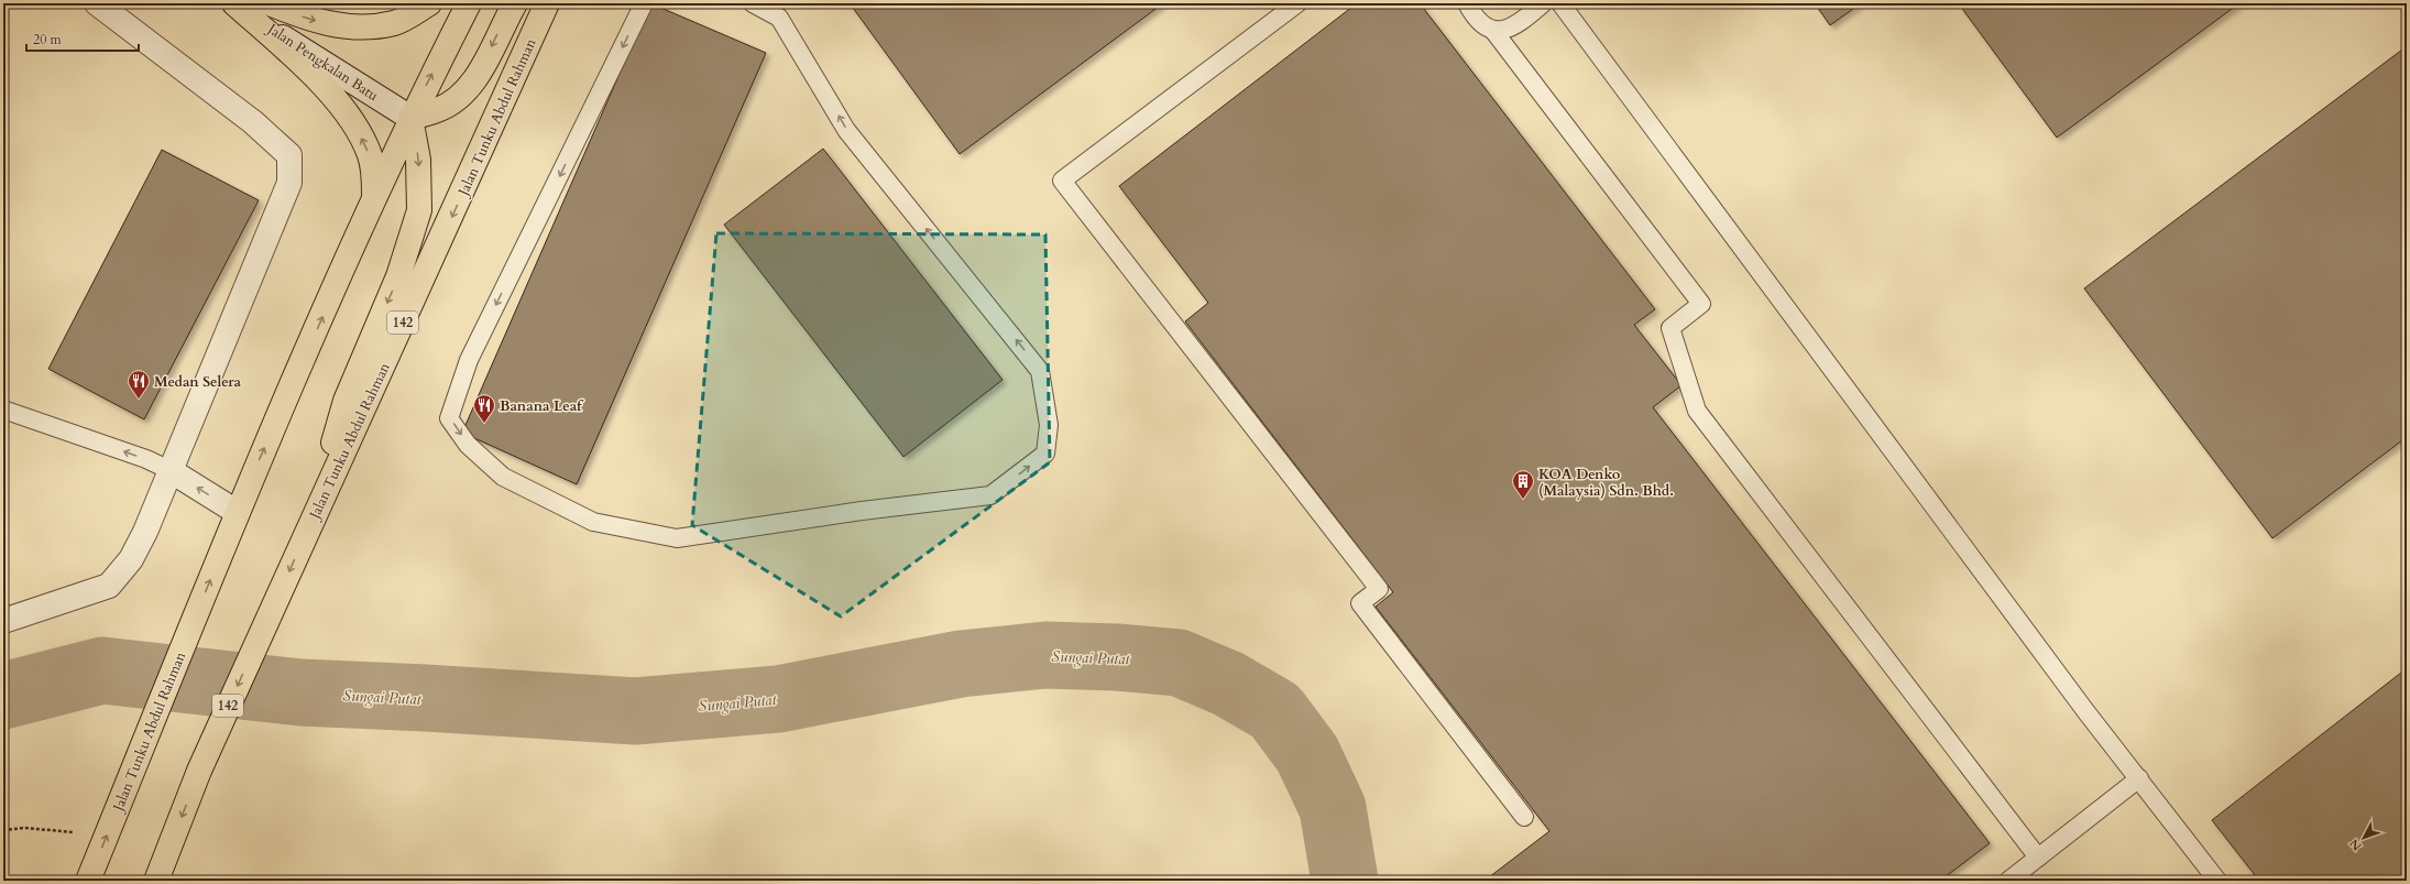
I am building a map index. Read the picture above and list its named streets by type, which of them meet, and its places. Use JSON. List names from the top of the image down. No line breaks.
{"streets":{"main road":["Jalan Tunku Abdul Rahman","142"],"street":["Jalan Pengkalan Batu"]},"crossings":[["Jalan Pengkalan Batu","Jalan Tunku Abdul Rahman"]],"water":["Sungai Putat"],"places":{"restaurant":["Medan Selera","Banana Leaf"],"building":["KOA Denko (Malaysia) Sdn. Bhd."]},"scale_bar":"20 m","north":"bottom left"}
